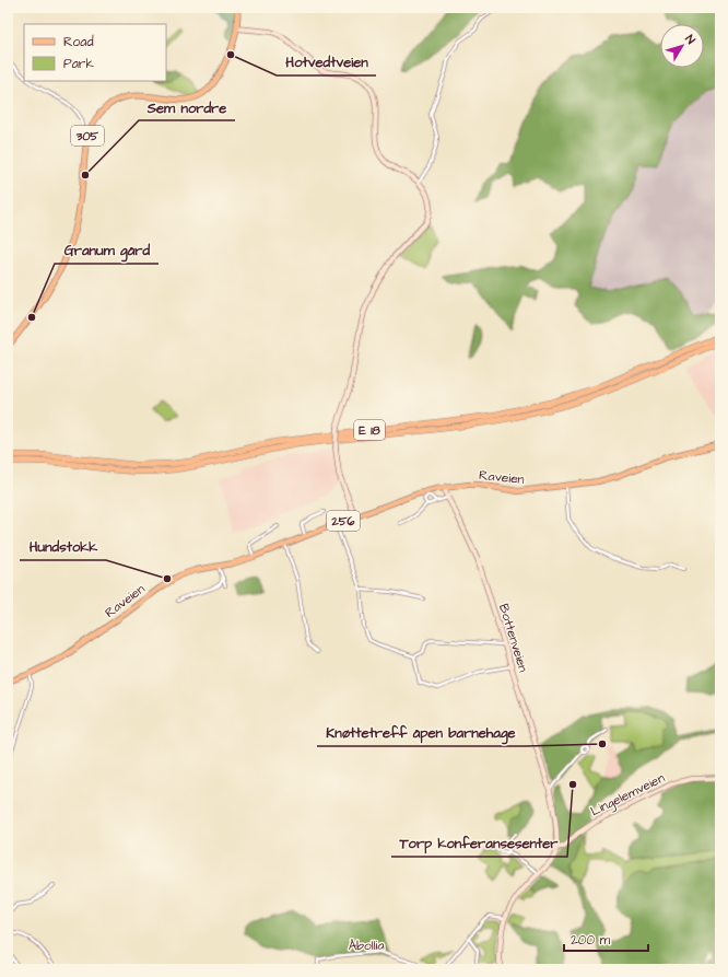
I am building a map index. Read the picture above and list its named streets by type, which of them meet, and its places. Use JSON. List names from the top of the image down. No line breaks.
{"streets":{"highway":["E 18"],"main road":["305","Raveien","256","Bottenveien","Lingelemveien"],"street":["Åbollia"]},"crossings":[["Raveien","Bottenveien"],["Bottenveien","Lingelemveien"]],"places":["Hotvedtveien","Sem nordre","Granum gård","Hundstokk","Knøttetreff åpen barnehage","Torp konferansesenter"],"legend":["Road","Park"],"scale_bar":"200 m","north":"top right"}
